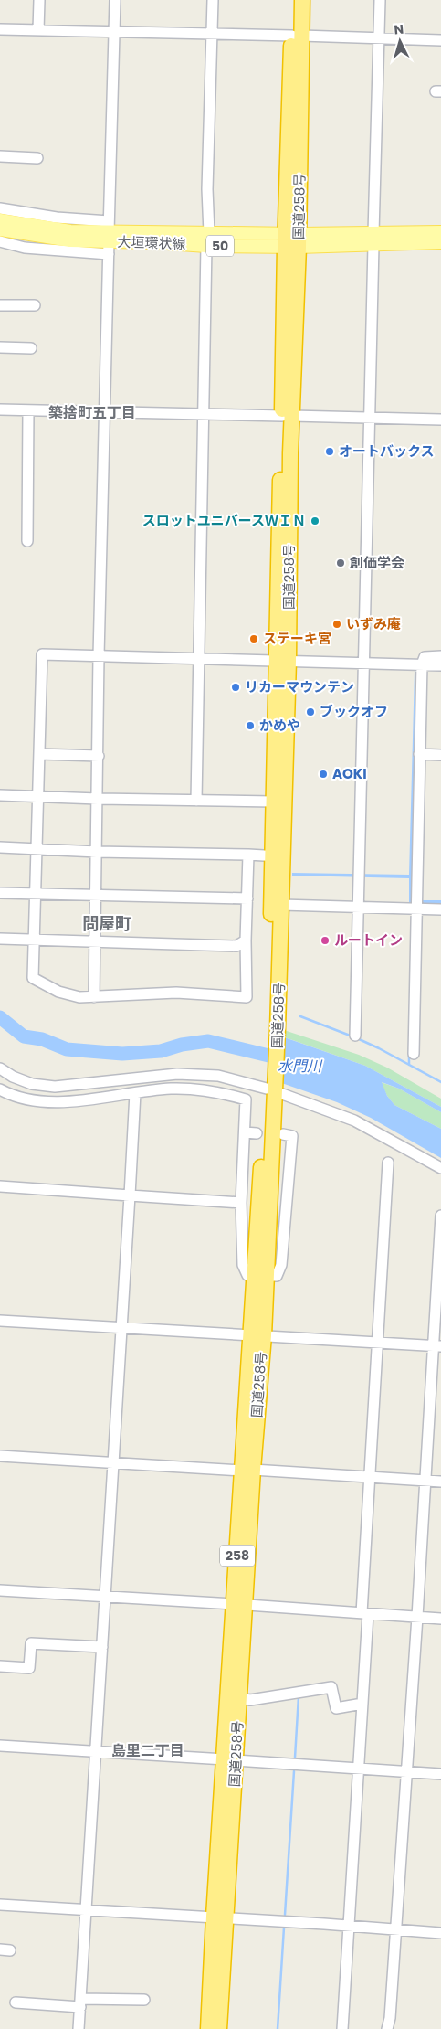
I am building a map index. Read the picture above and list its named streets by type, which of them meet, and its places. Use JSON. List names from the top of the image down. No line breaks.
{"streets":{"highway":["国道258号","258"],"main road":["大垣環状線","50"]},"crossings":[["国道258号","大垣環状線"]],"districts":["築捨町五丁目","問屋町","島里二丁目"],"water":["水門川"],"places":["オートバックス","スロットユニバースＷＩＮ","創価学会","いずみ庵","ステーキ宮","リカーマウンテン","ブックオフ","かめや","AOKI","ルートイン"],"north":"top"}
